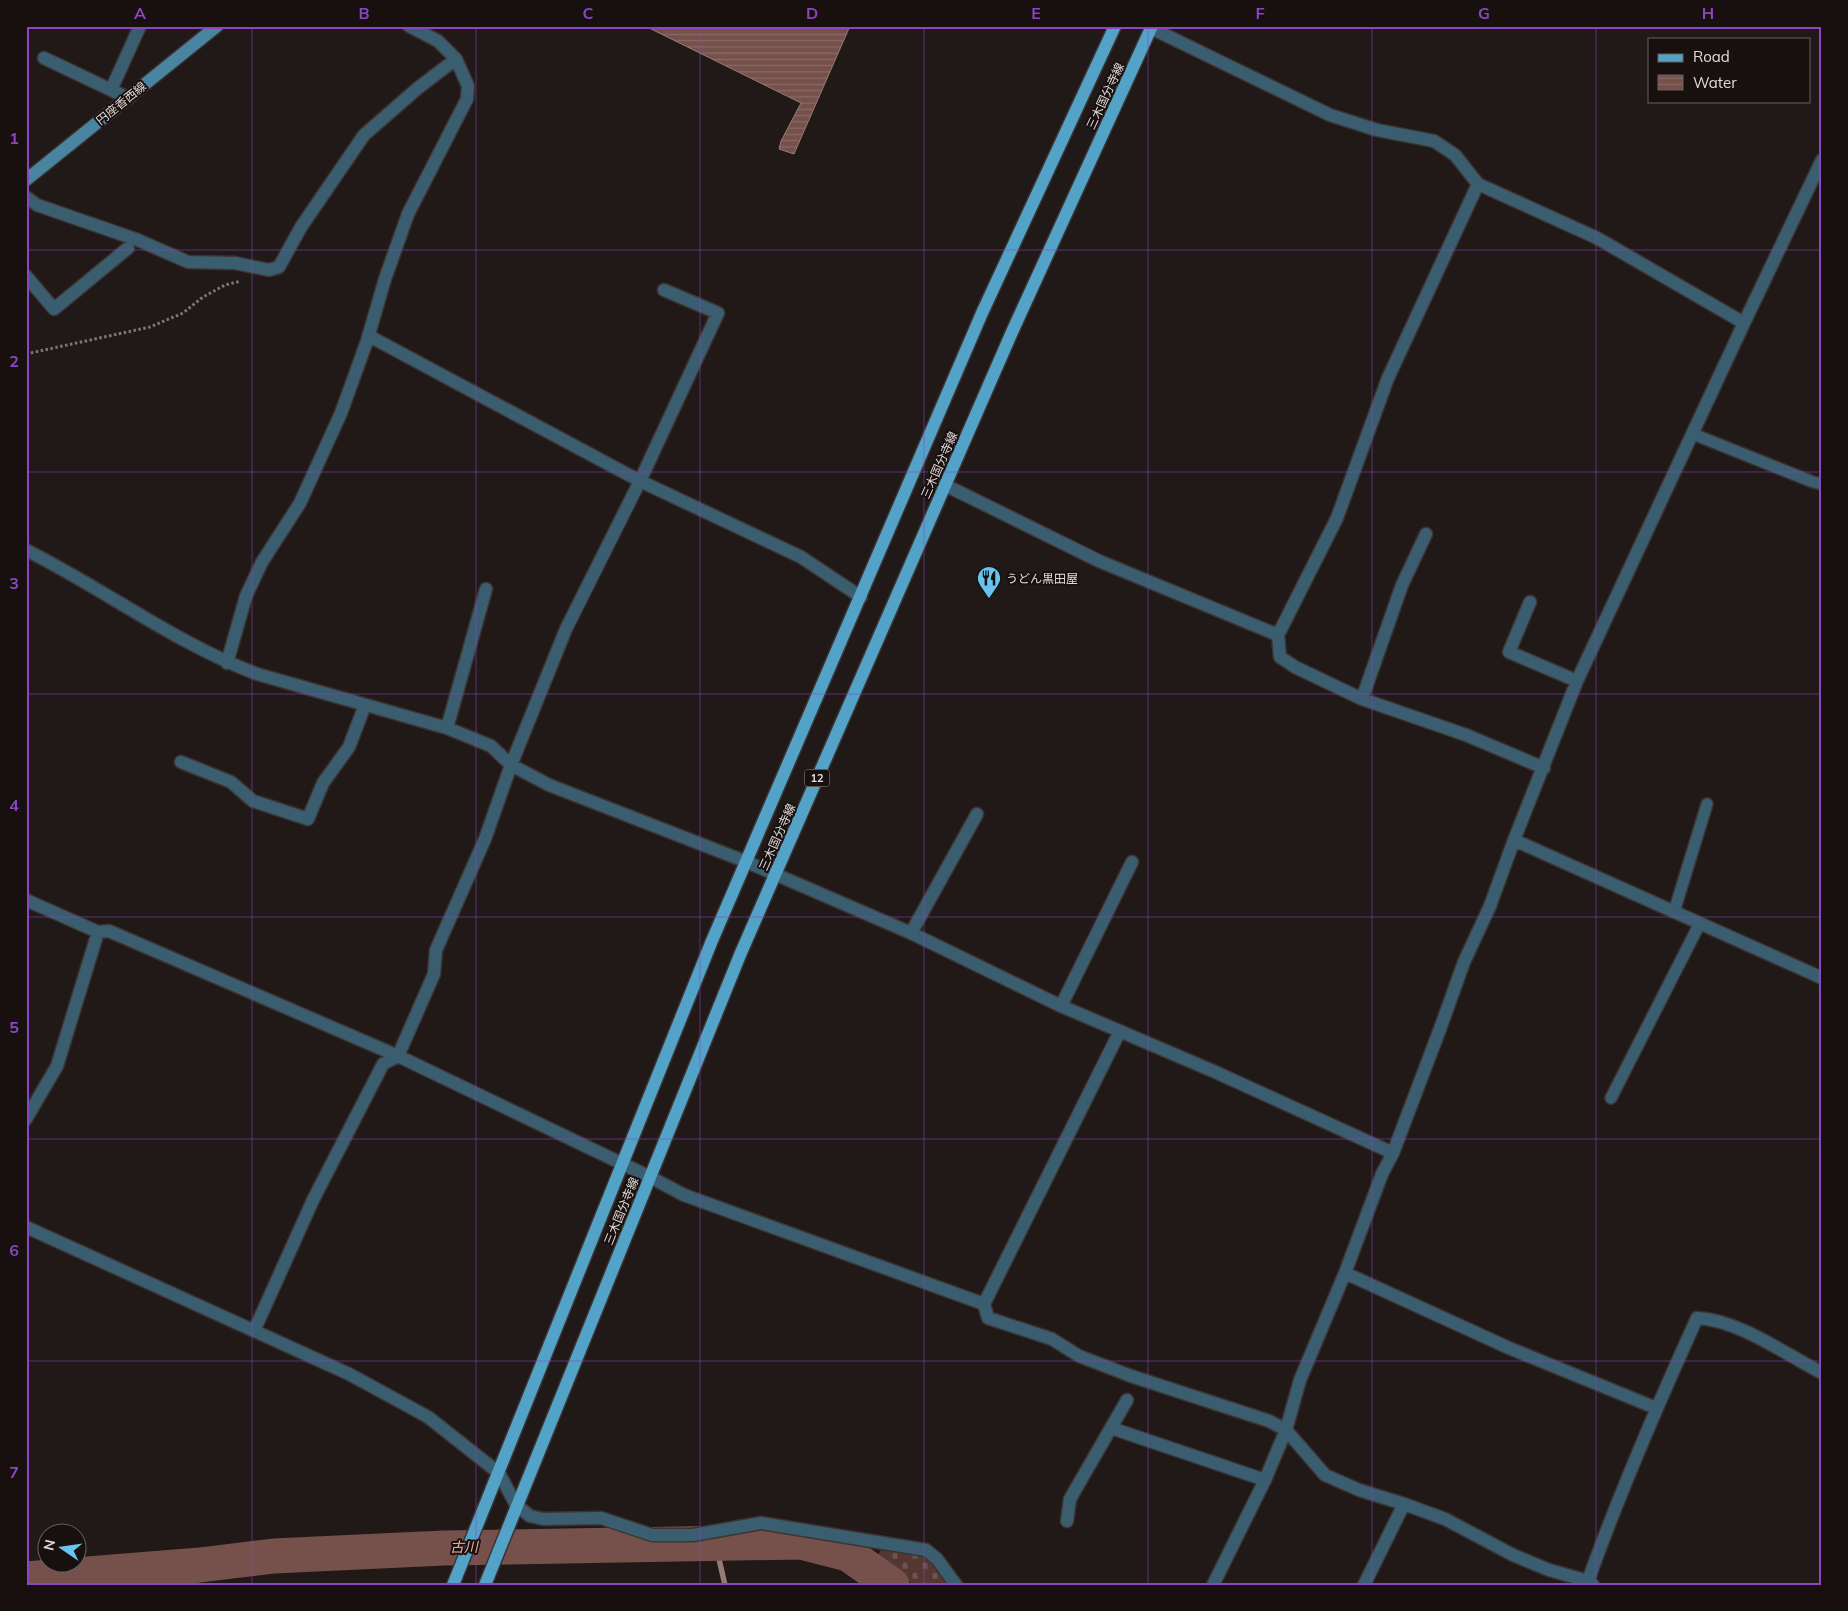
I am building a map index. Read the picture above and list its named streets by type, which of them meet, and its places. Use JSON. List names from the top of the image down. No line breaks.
{"streets":{"main road":["三木国分寺線","円座香西線","12"]},"water":["古川"],"places":{"restaurant":["うどん黒田屋"]},"legend":["Road","Water"],"north":"left","grid":{"columns":["A","B","C","D","E","F","G","H"],"rows":["1","2","3","4","5","6","7"]}}
